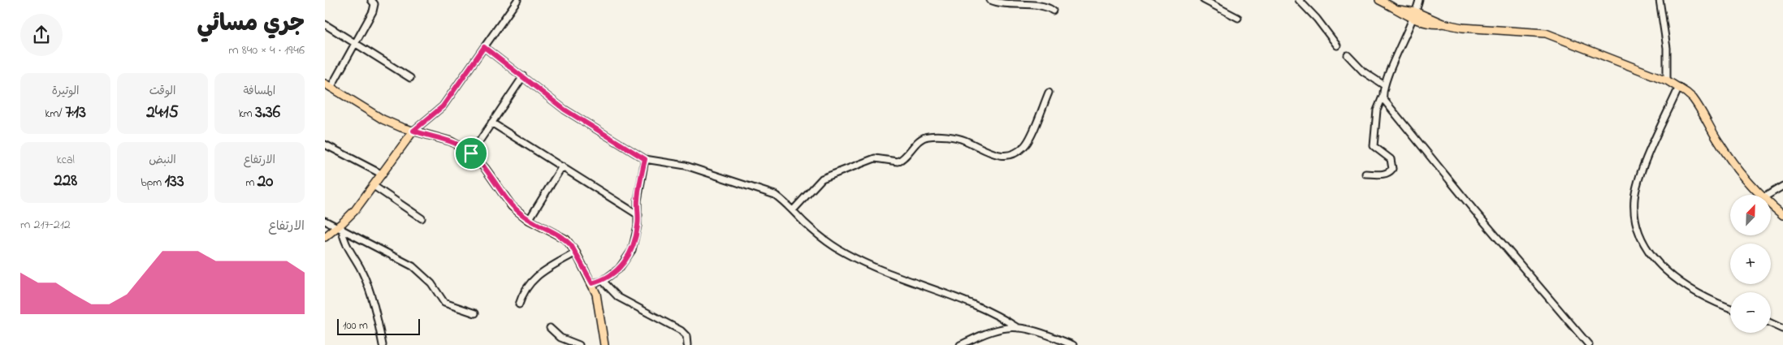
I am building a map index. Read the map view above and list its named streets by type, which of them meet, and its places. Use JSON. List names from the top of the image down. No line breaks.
{"scale_bar":"100 m","north":"top right","page":{"heading":["جري مسائي","19:46 · 4 × 840 m"],"stats":[["المسافة","3.36 km"],["الوقت","24:15"],["الوتيرة","7:13 /km"],["الارتفاع","20 m"],["النبض","133 bpm"],["kcal","228"]],"map_buttons":["+","−"],"chart":["الارتفاع","212–217 m"],"scale":"100 m"}}
